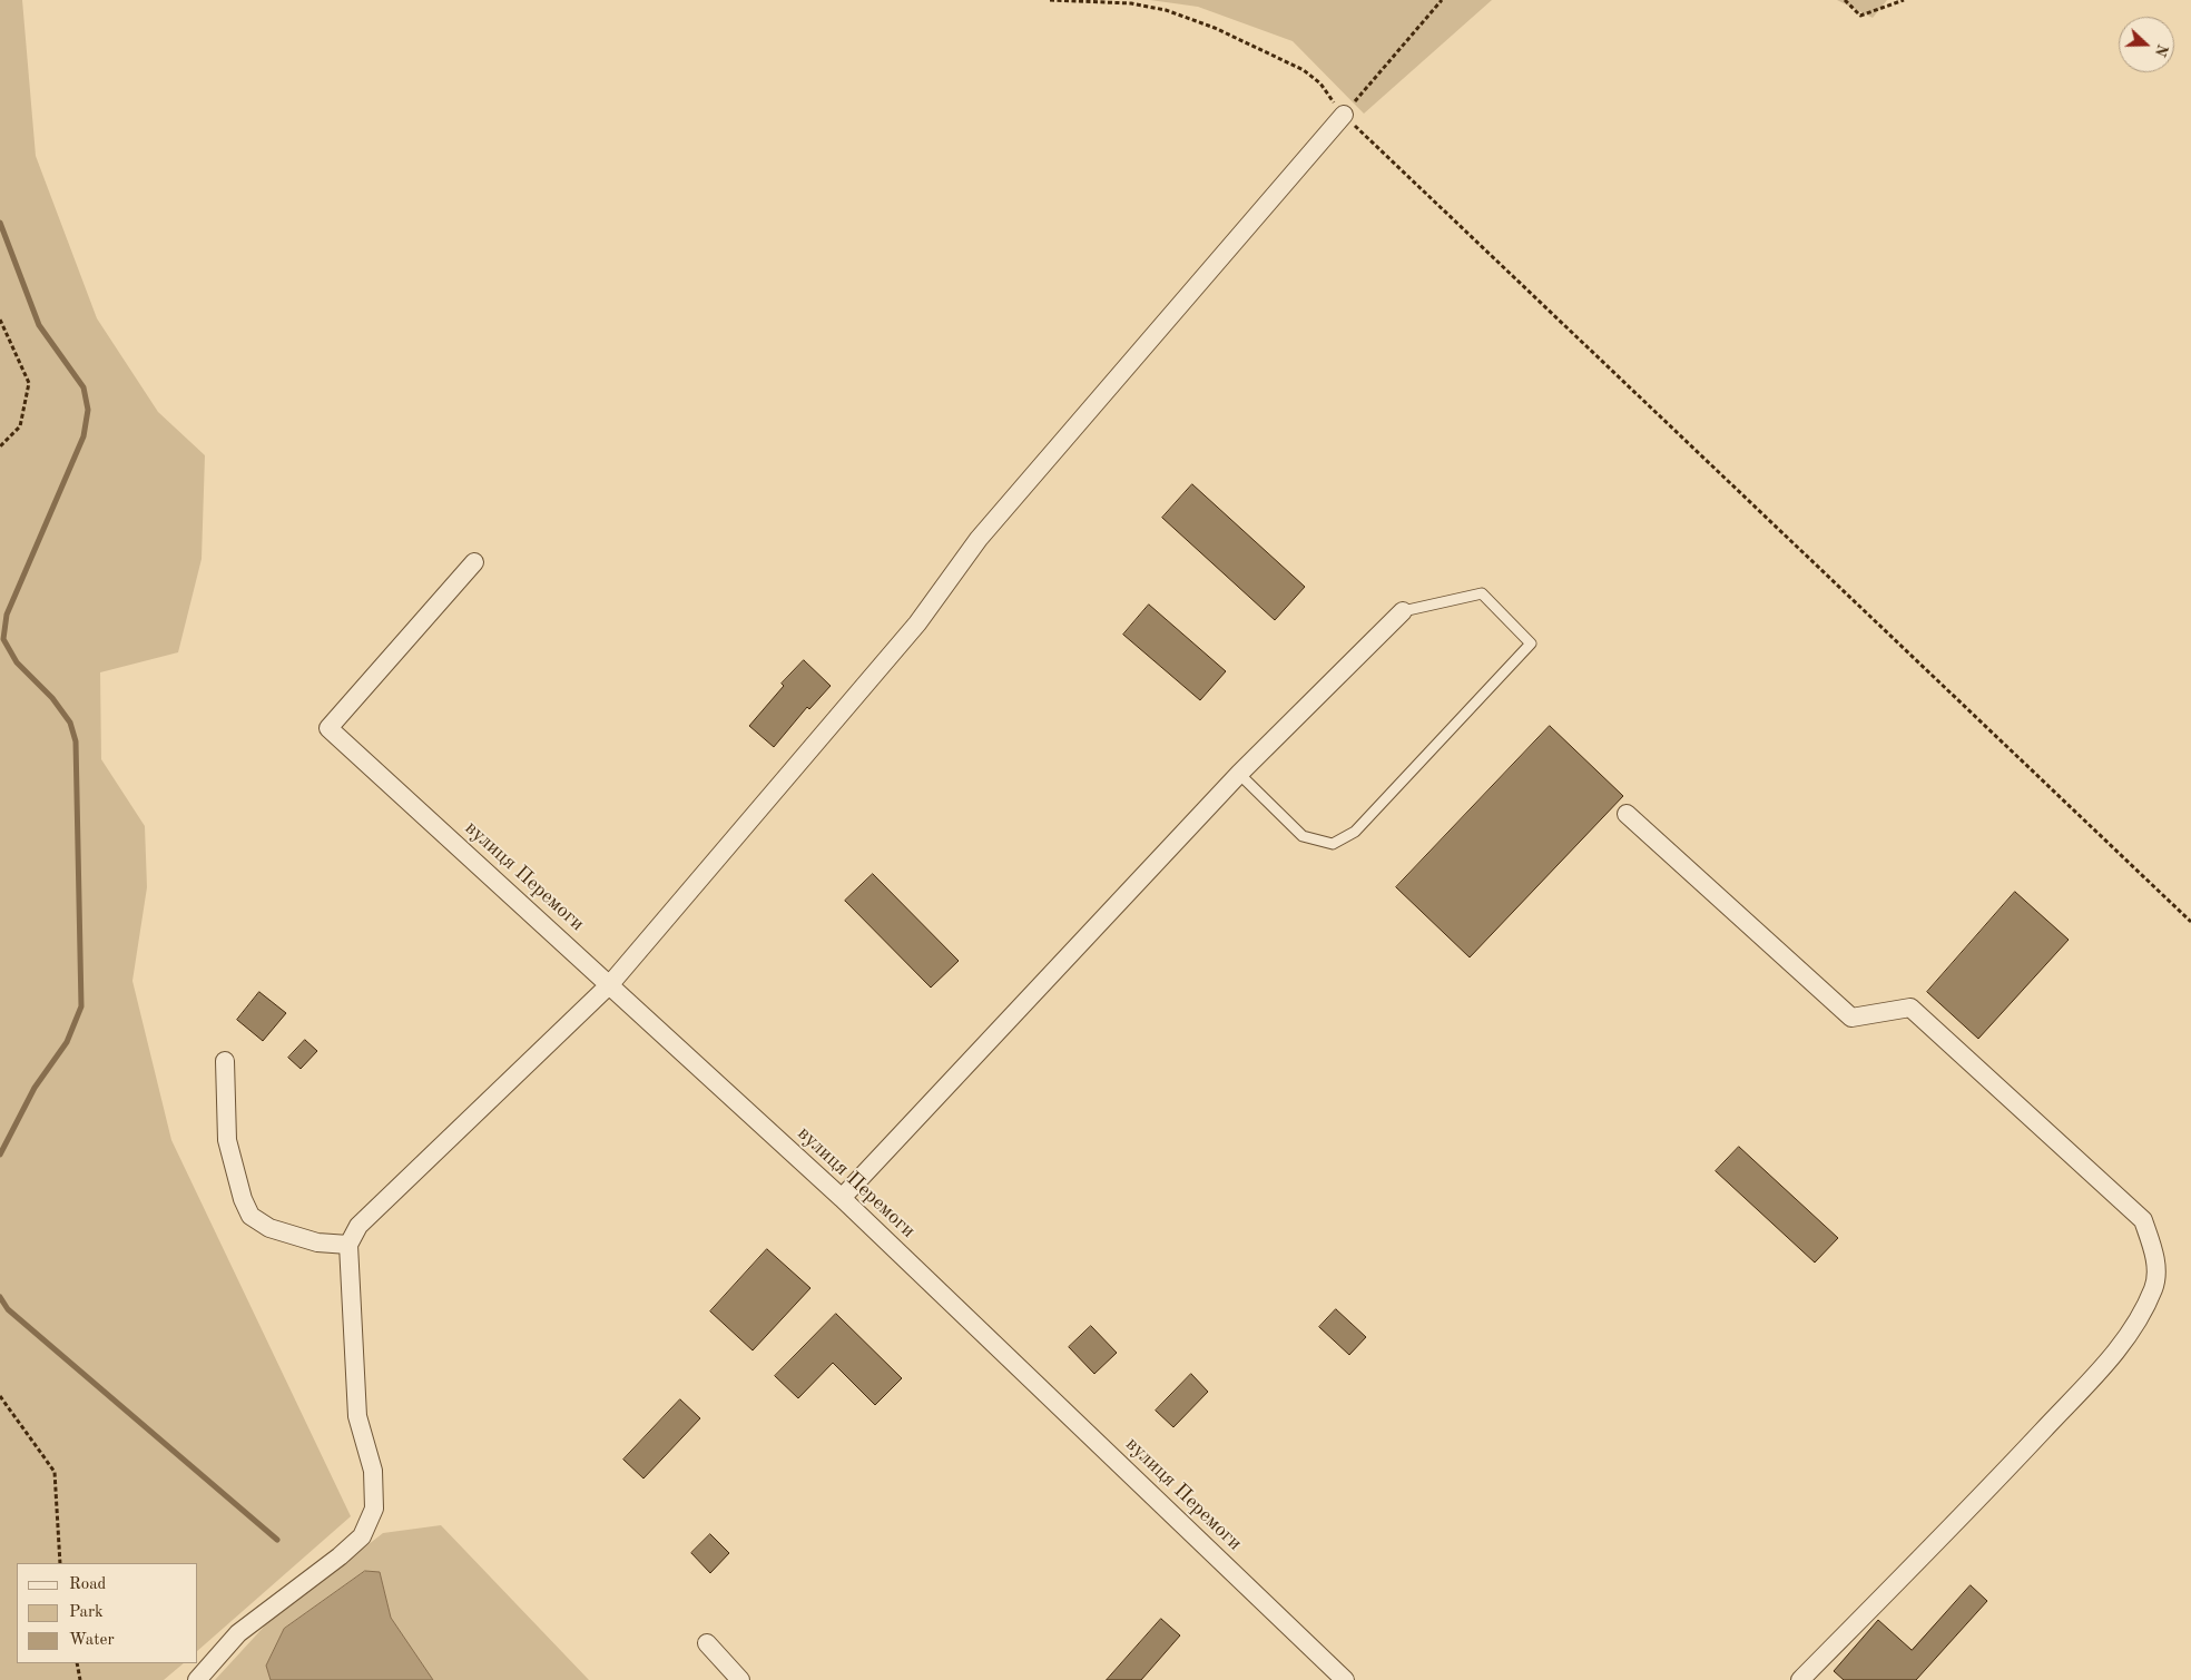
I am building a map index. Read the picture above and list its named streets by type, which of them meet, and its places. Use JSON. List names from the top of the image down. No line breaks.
{"streets":{"street":["вулиця Перемоги"]},"legend":["Road","Park","Water"],"north":"right"}
